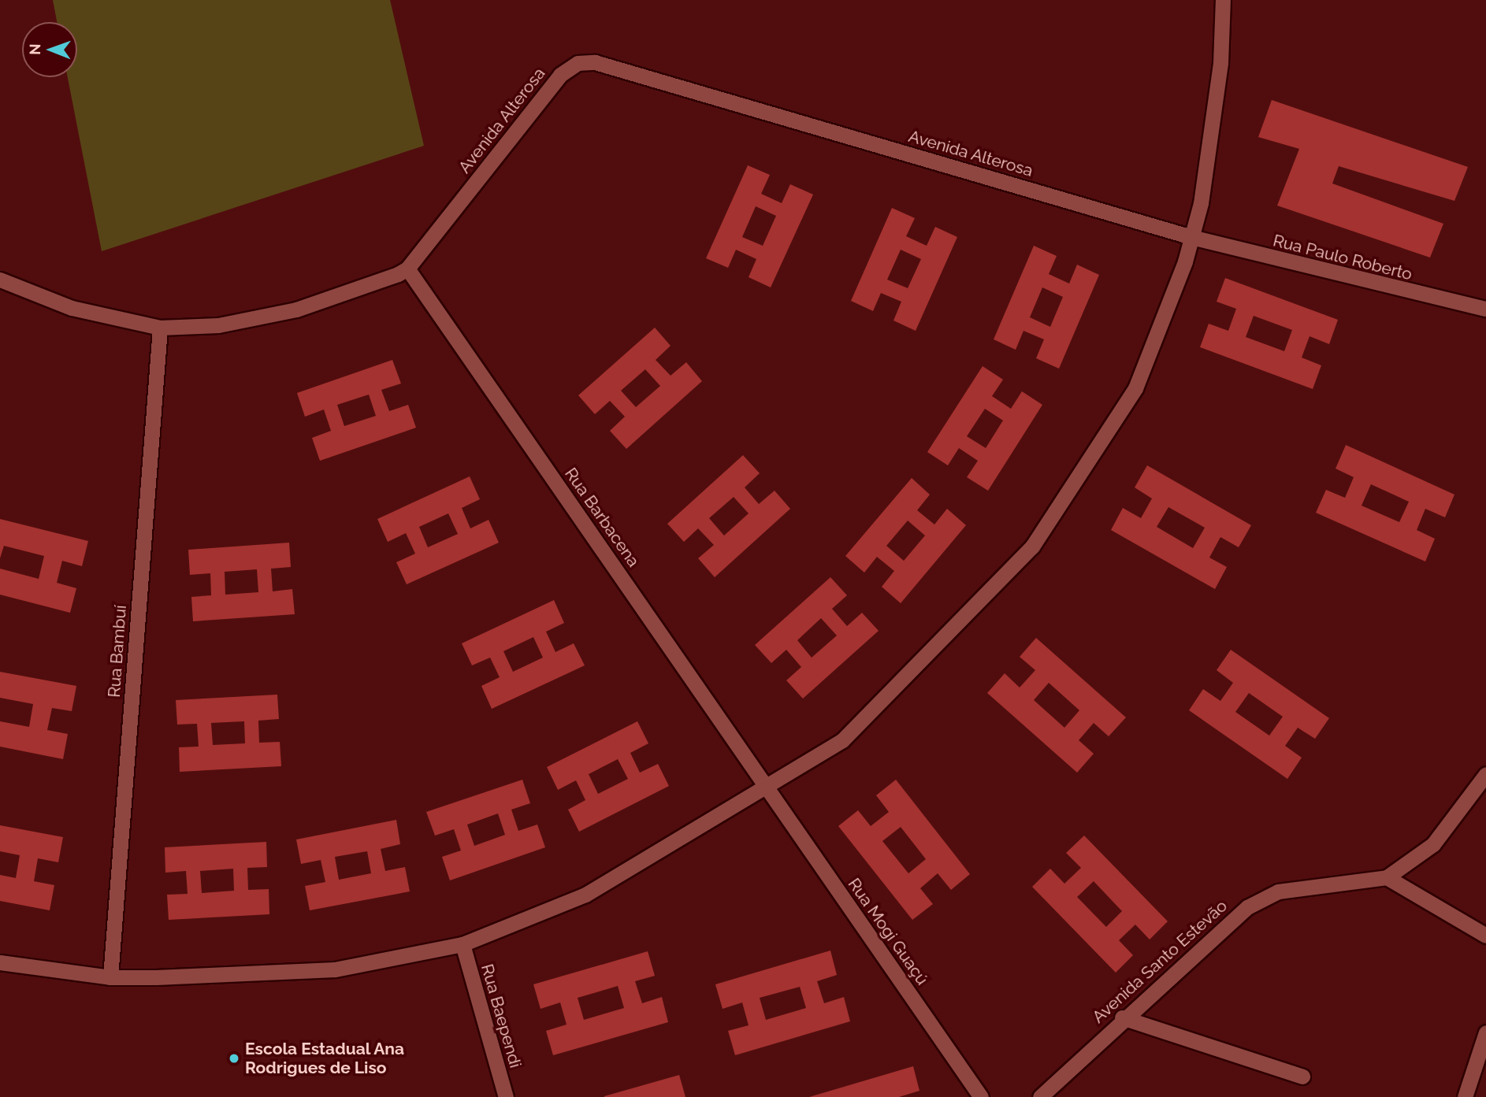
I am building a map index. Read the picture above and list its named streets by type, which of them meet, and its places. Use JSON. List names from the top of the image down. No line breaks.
{"streets":{"street":["Avenida Alterosa","Rua Paulo Roberto","Rua Barbacena","Rua Bambuí","Rua Mogi Guaçú","Avenida Santo Estevão","Rua Baependi"]},"crossings":[["Avenida Alterosa","Rua Paulo Roberto"],["Avenida Alterosa","Rua Barbacena"],["Rua Barbacena","Rua Mogi Guaçú"]],"places":["Escola Estadual Ana Rodrigues de Liso"],"north":"left"}
